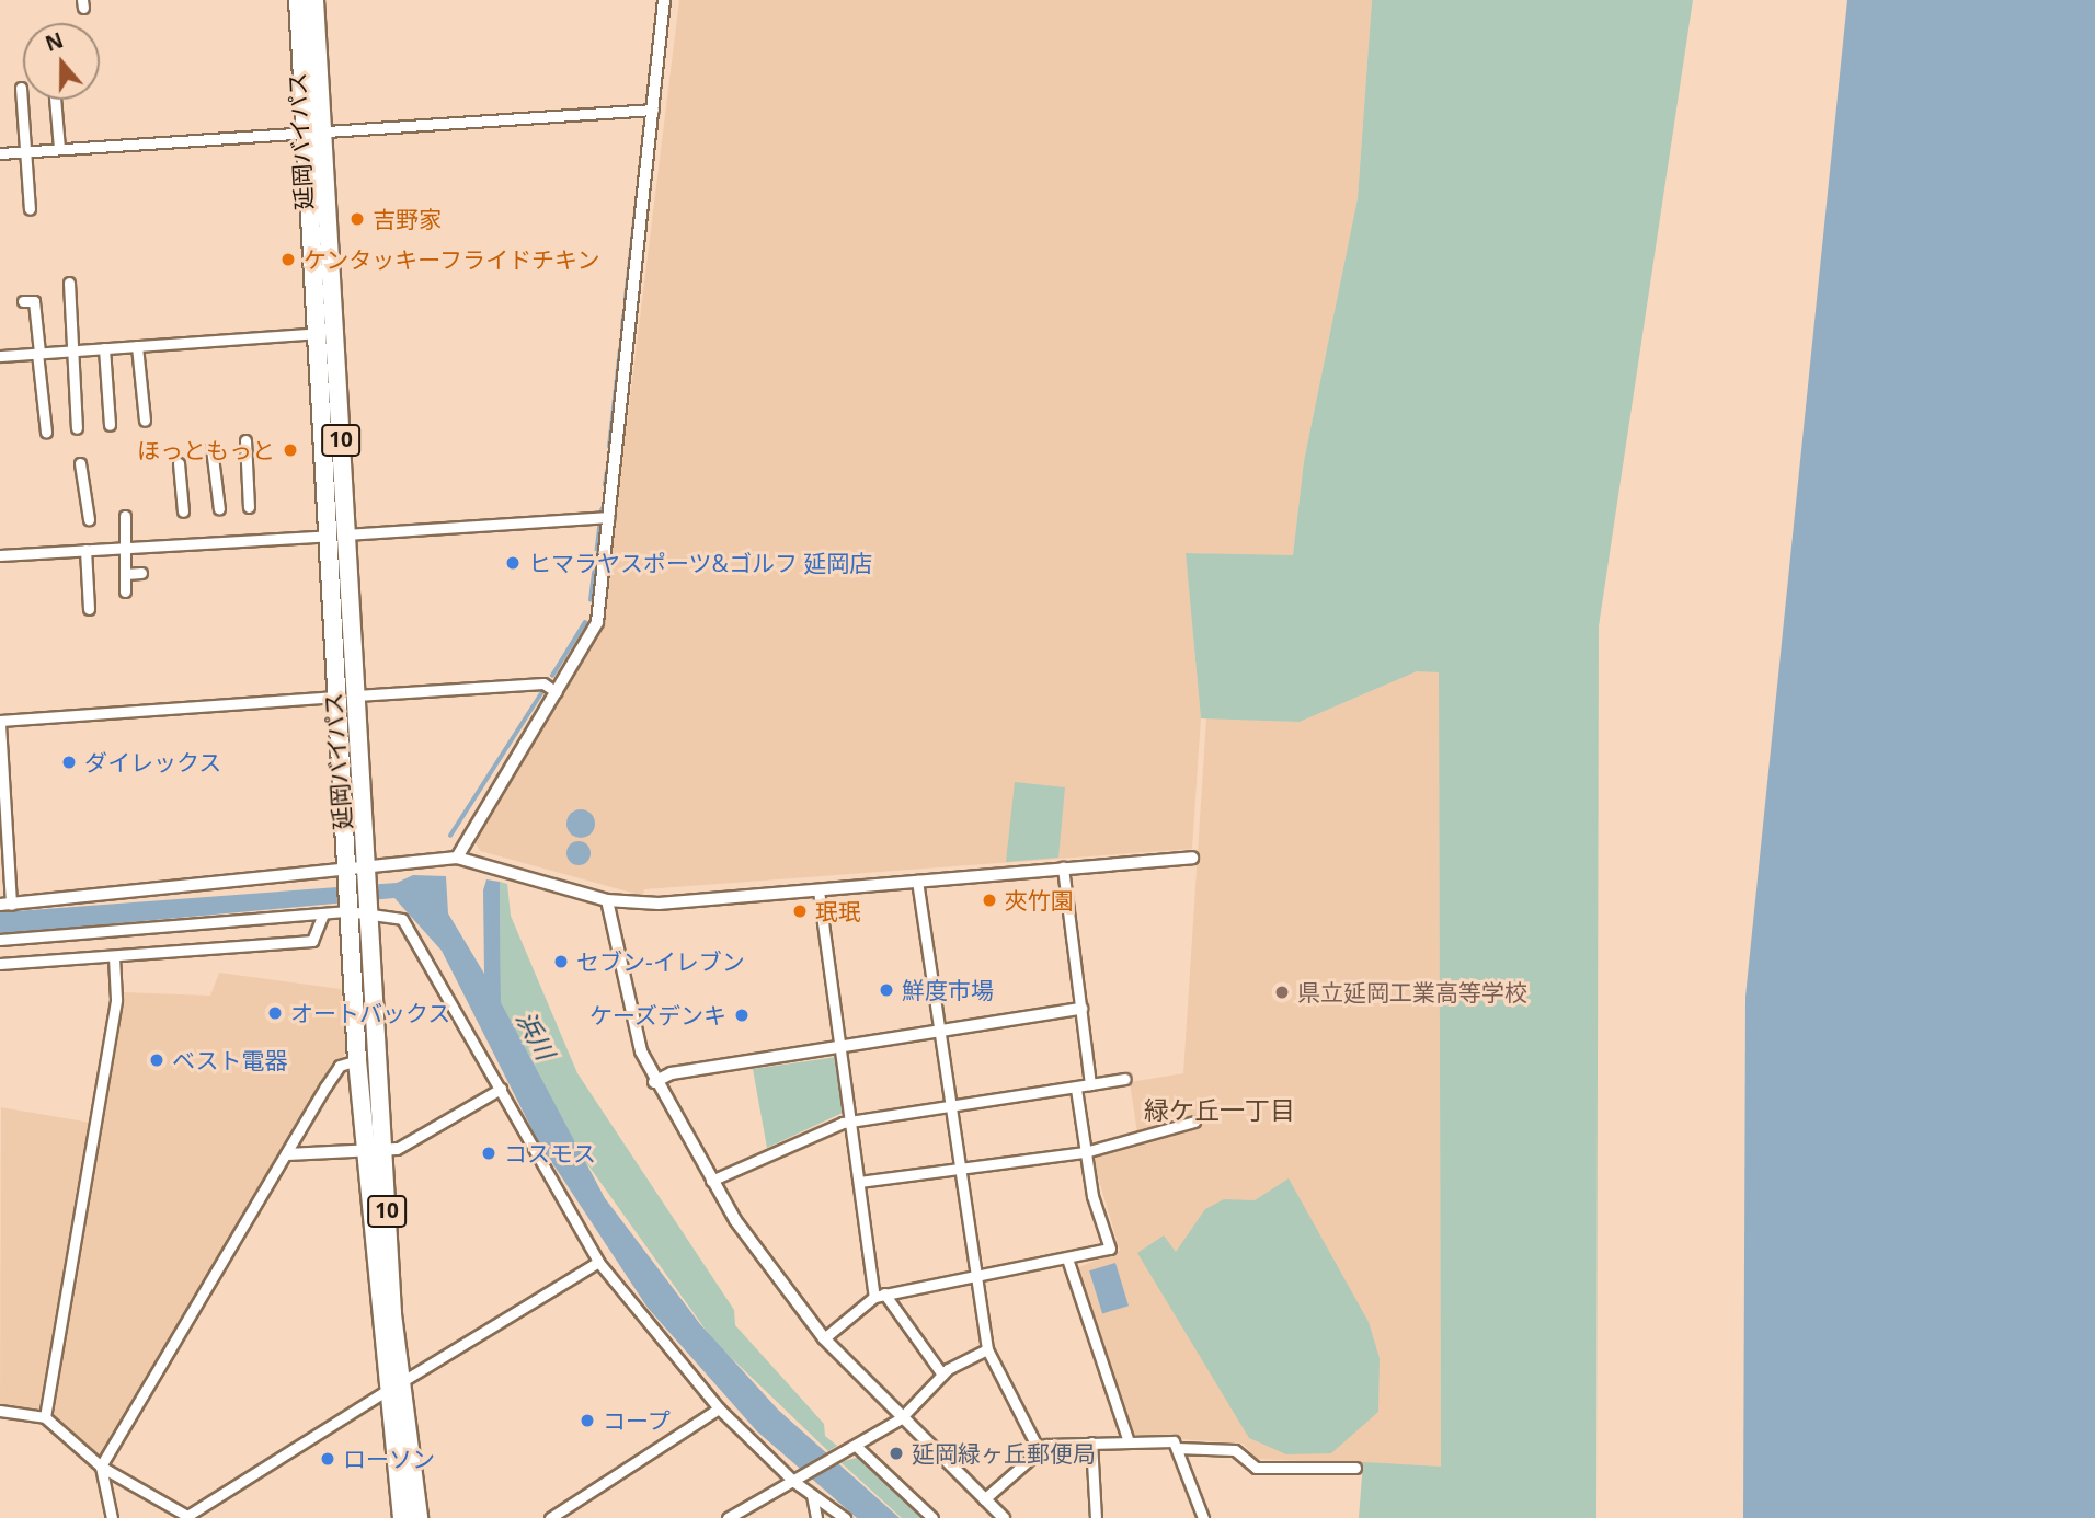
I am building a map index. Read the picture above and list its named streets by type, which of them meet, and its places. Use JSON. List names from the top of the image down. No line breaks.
{"streets":{"highway":["延岡バイパス","10"]},"districts":["緑ケ丘一丁目"],"water":["浜川"],"places":["吉野家","ケンタッキーフライドチキン","ほっともっと","ヒマラヤスポーツ&ゴルフ 延岡店","ダイレックス","夾竹園","珉珉","セブン-イレブン","鮮度市場","県立延岡工業高等学校","オートバックス","ケーズデンキ","ベスト電器","コスモス","コープ","延岡緑ヶ丘郵便局","ローソン"],"north":"top"}
